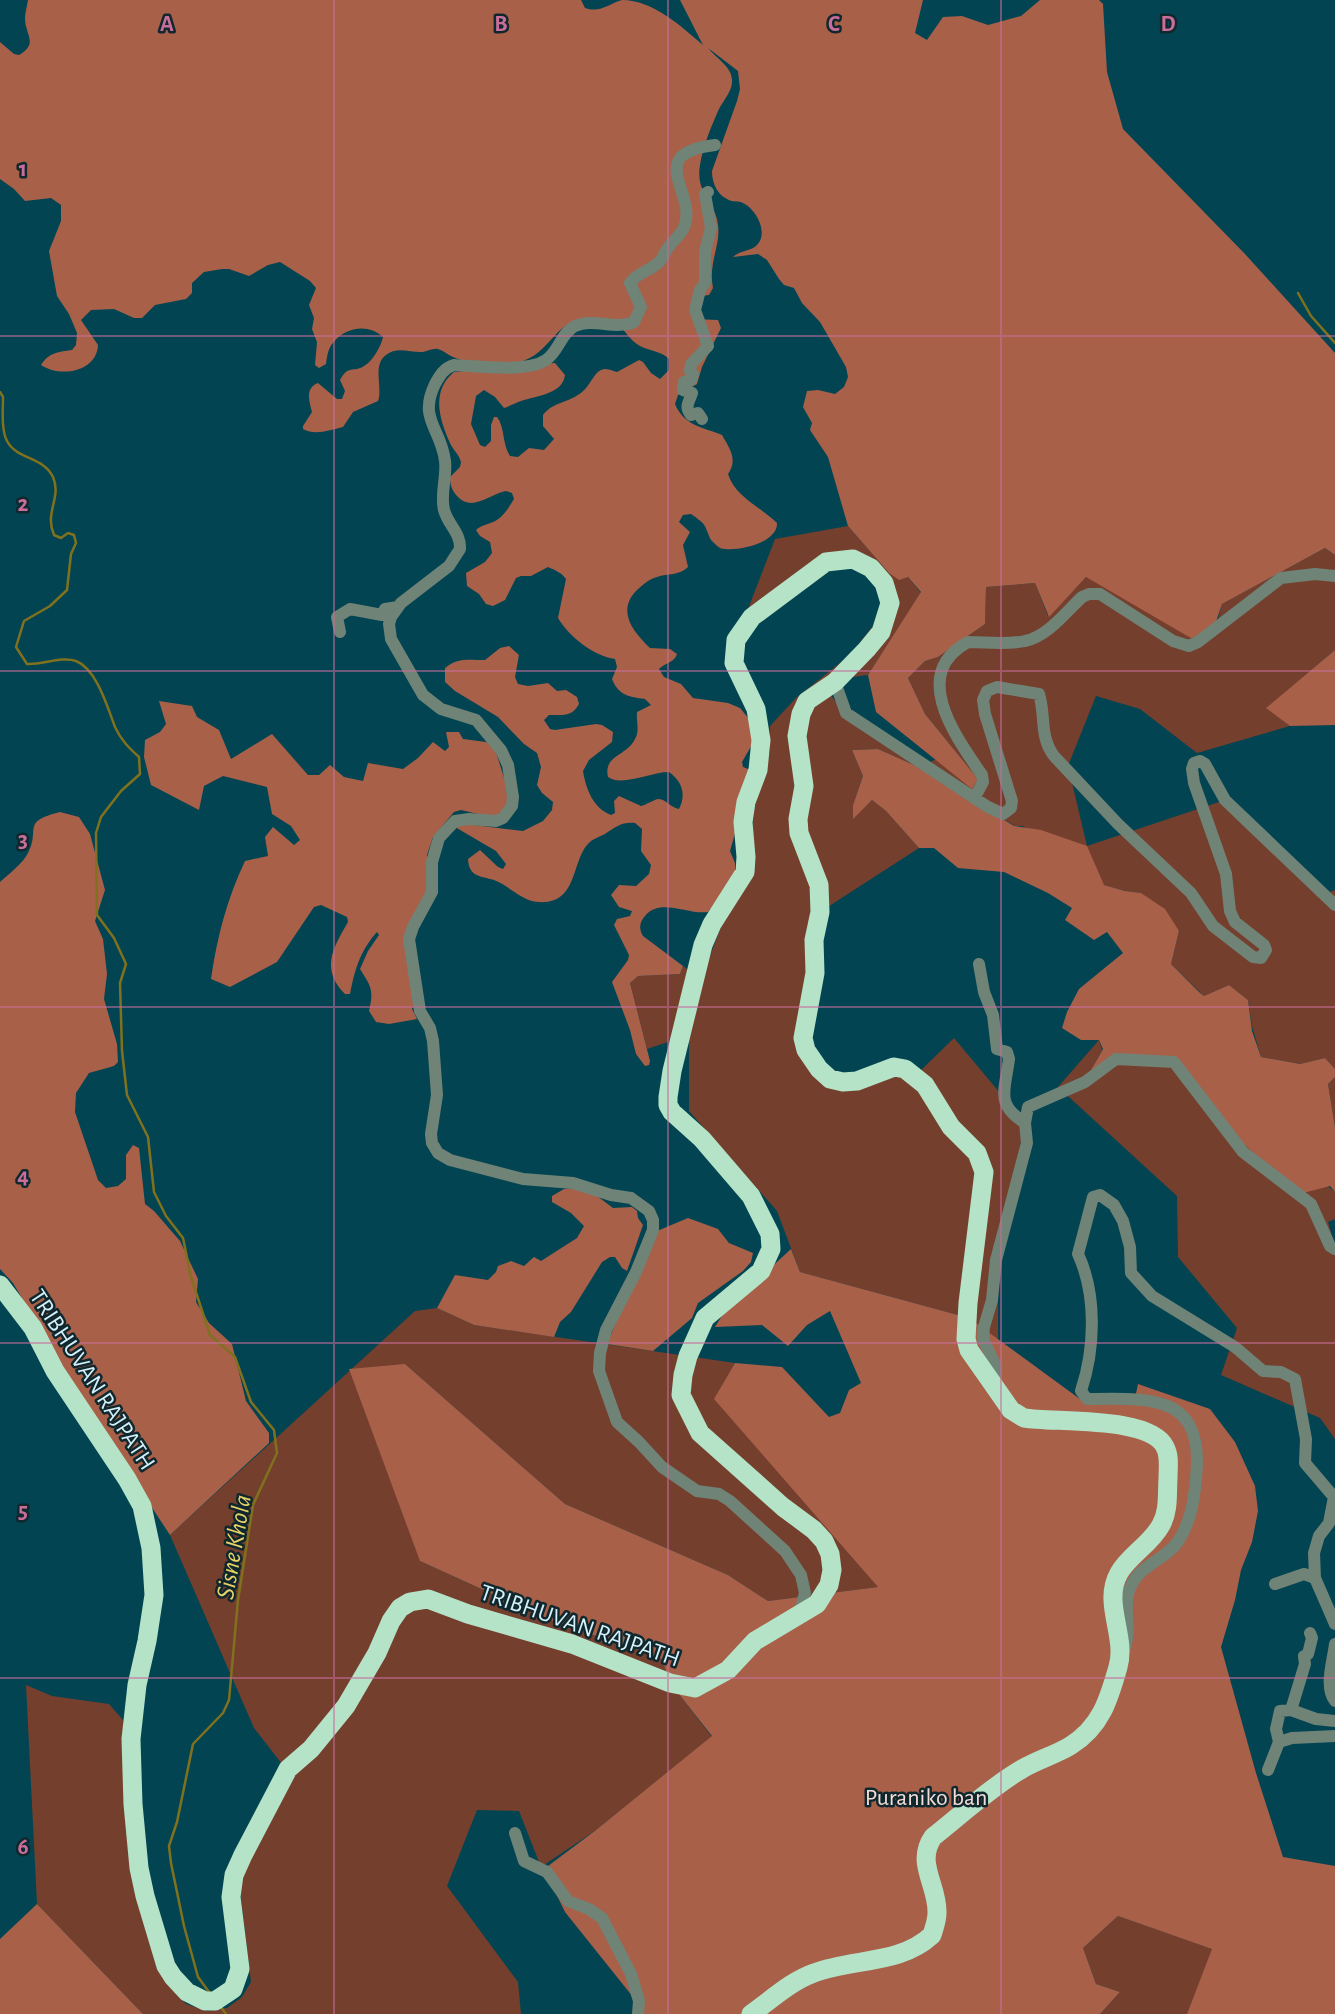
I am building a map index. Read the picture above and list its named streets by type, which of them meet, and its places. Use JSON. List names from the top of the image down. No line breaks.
{"streets":{"highway":["TRIBHUVAN RAJPATH"]},"water":["Sisne Khola"],"parks":["Puraniko ban"],"grid":{"columns":["A","B","C","D"],"rows":["1","2","3","4","5","6"]}}
